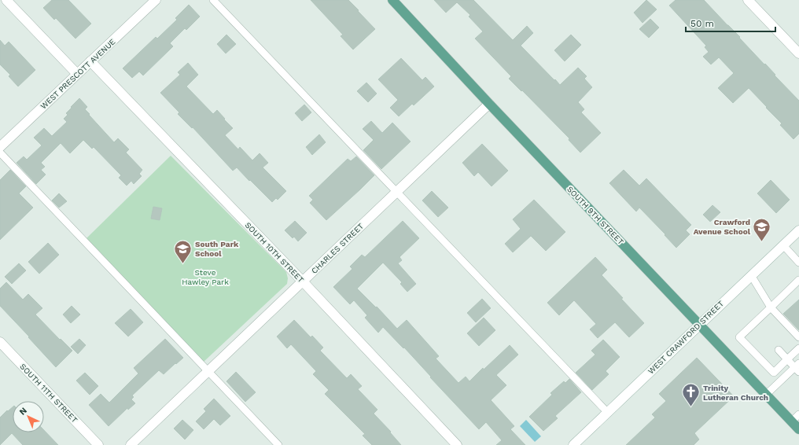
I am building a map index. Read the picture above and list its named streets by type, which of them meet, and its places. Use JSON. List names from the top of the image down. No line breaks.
{"streets":{"main road":["SOUTH 9TH STREET"],"street":["WEST PRESCOTT AVENUE","CHARLES STREET","SOUTH 10TH STREET","WEST CRAWFORD STREET","SOUTH 11TH STREET"]},"crossings":[["WEST PRESCOTT AVENUE","SOUTH 10TH STREET"],["SOUTH 9TH STREET","CHARLES STREET"],["SOUTH 9TH STREET","WEST CRAWFORD STREET"],["CHARLES STREET","SOUTH 10TH STREET"]],"parks":["Steve Hawley Park"],"places":{"school or university":["Crawford Avenue School","South Park School"],"church":["Trinity Lutheran Church"]},"scale_bar":"50 m","north":"top left"}
